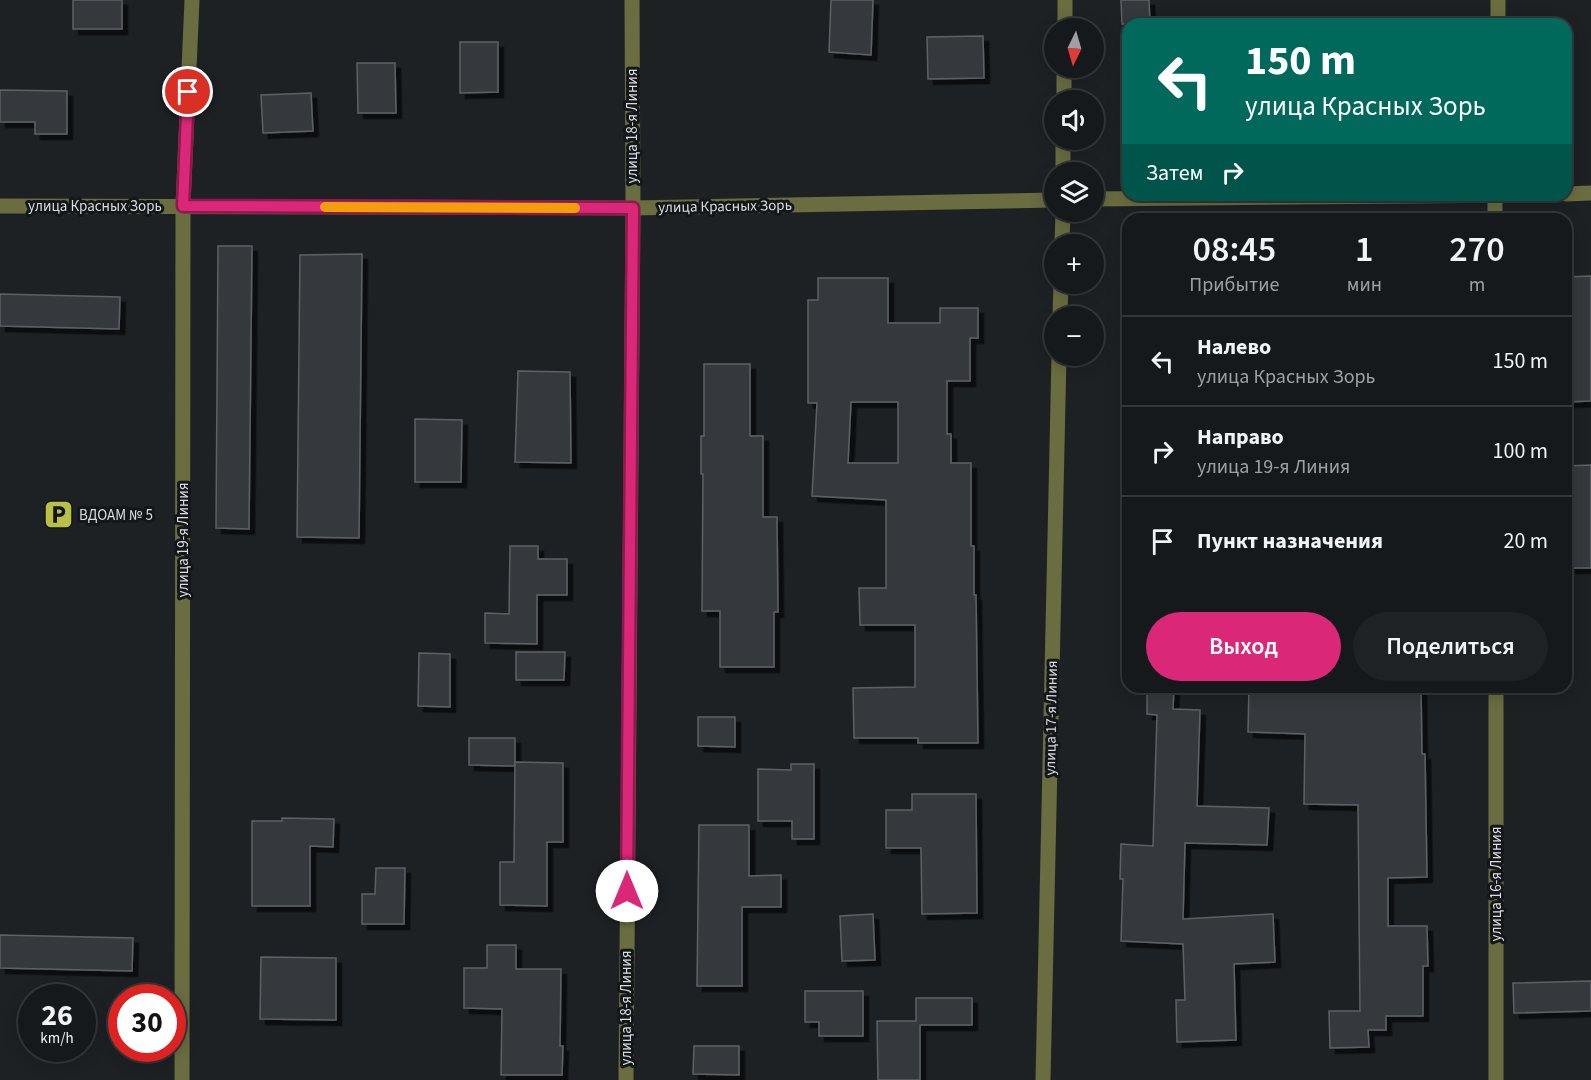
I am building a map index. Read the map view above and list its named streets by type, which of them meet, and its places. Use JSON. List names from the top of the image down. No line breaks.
{"streets":{"street":["улица 18-я Линия","улица Красных Зорь","улица 19-я Линия","улица 17-я Линия","улица 16-я Линия"]},"crossings":[["улица 18-я Линия","улица Красных Зорь"],["улица Красных Зорь","улица 19-я Линия"]],"places":{"parking":["ВДОАМ № 5"]},"north":"bottom","page":{"map_buttons":["+","−"],"turn":["150 m","улица Красных Зорь"],"then":"Затем","eta":["08:45","Прибытие","1","мин","270","m"],"list":[{"name":"Налево","note":"улица Красных Зорь","value":"150 m"},{"name":"Направо","note":"улица 19-я Линия","value":"100 m"},{"name":"Пункт назначения","value":"20 m"}],"buttons":["Выход","Поделиться"],"speed":"26 km/h","limit":"30"}}
